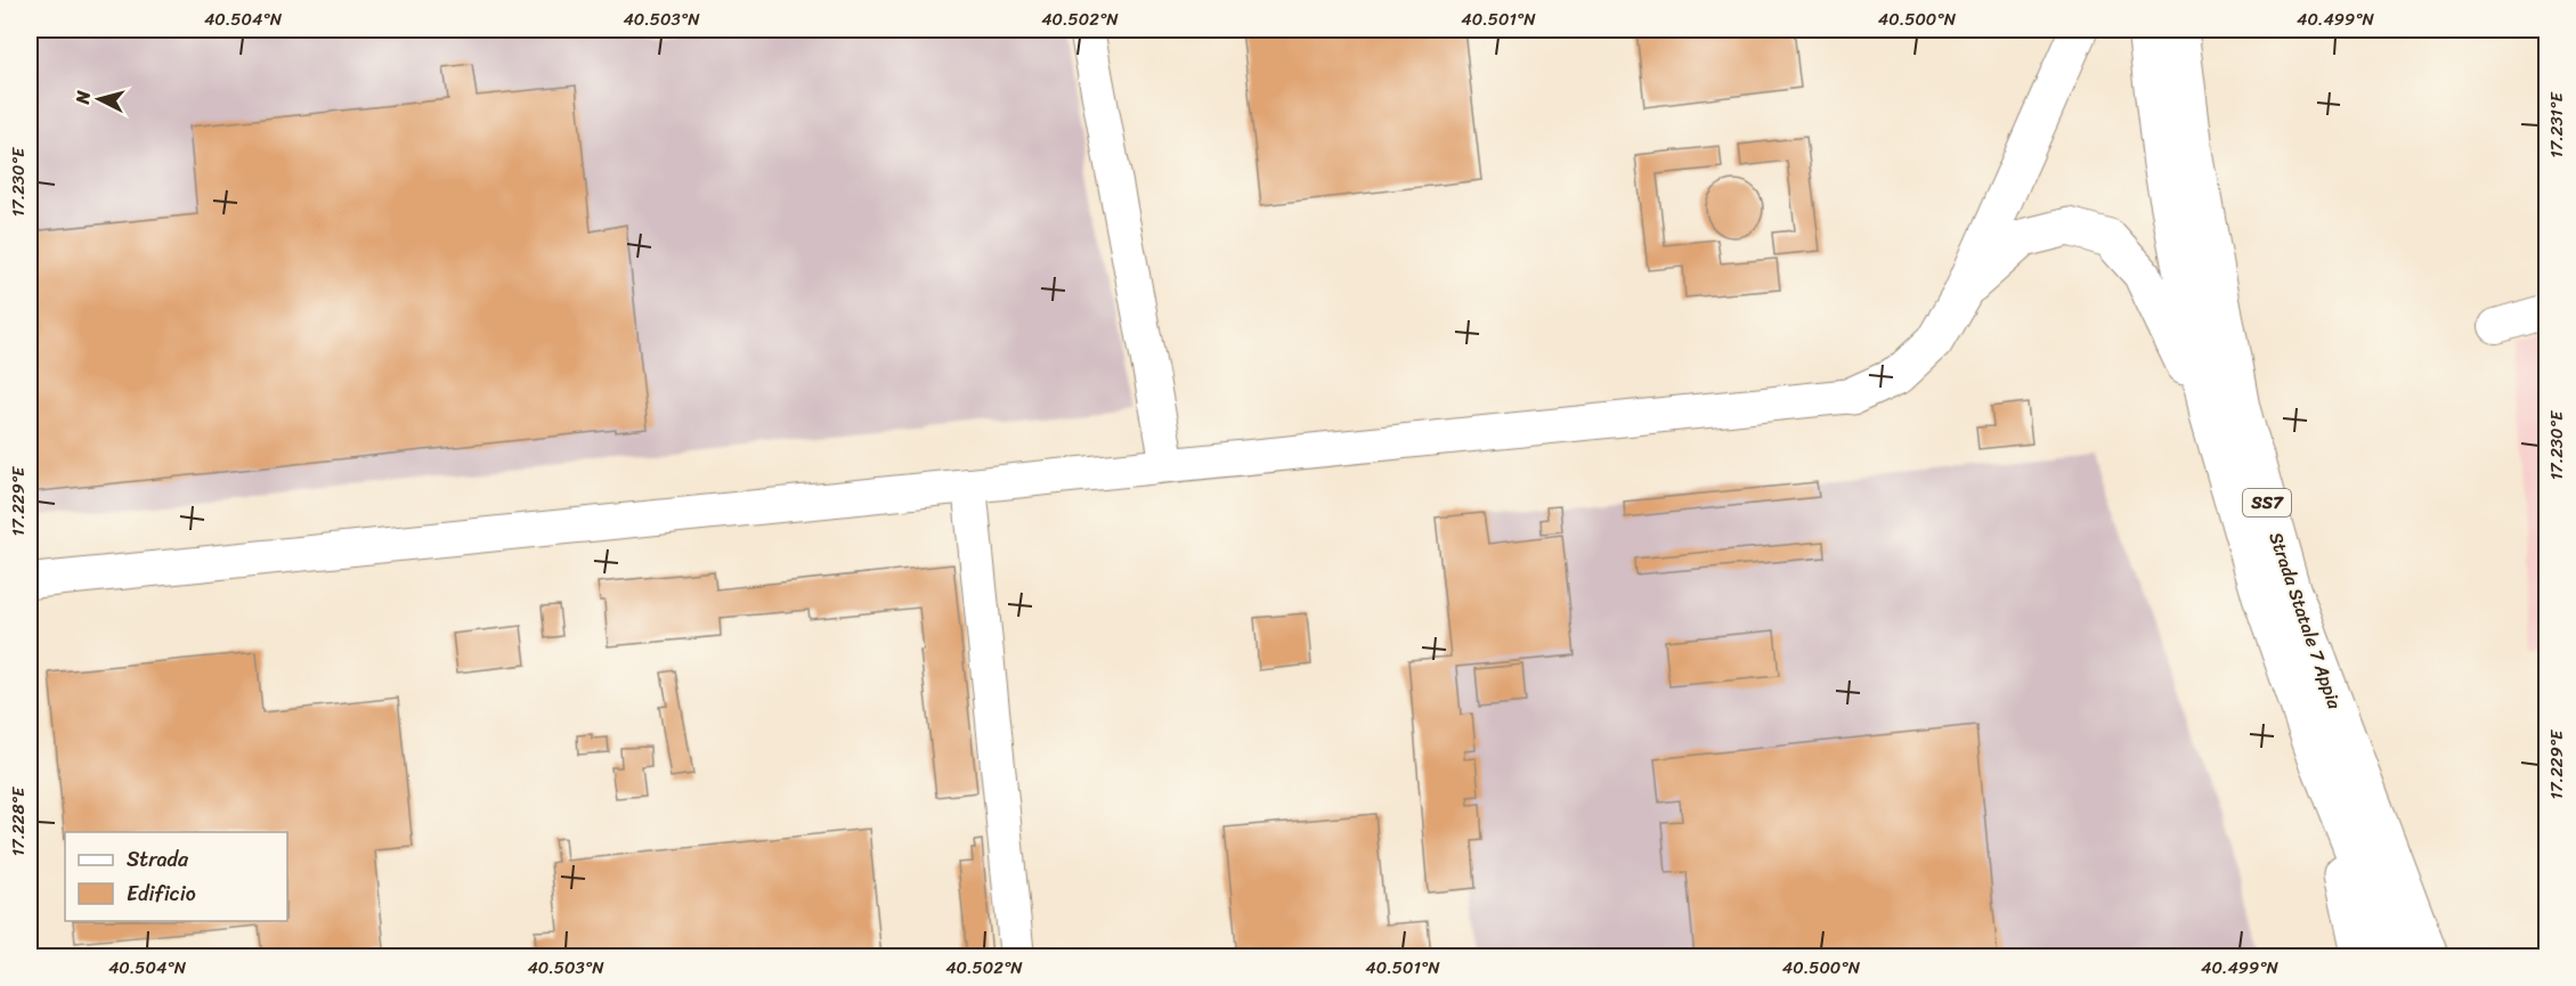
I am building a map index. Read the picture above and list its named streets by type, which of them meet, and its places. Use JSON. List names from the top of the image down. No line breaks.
{"streets":{"highway":["SS7","Strada Statale 7 Appia"]},"legend":["Strada","Edificio"],"north":"left","coordinates":["40.504°N","40.503°N","40.502°N","40.501°N","40.500°N","40.499°N","17.231°E","17.230°E","17.229°E","17.228°E"]}
